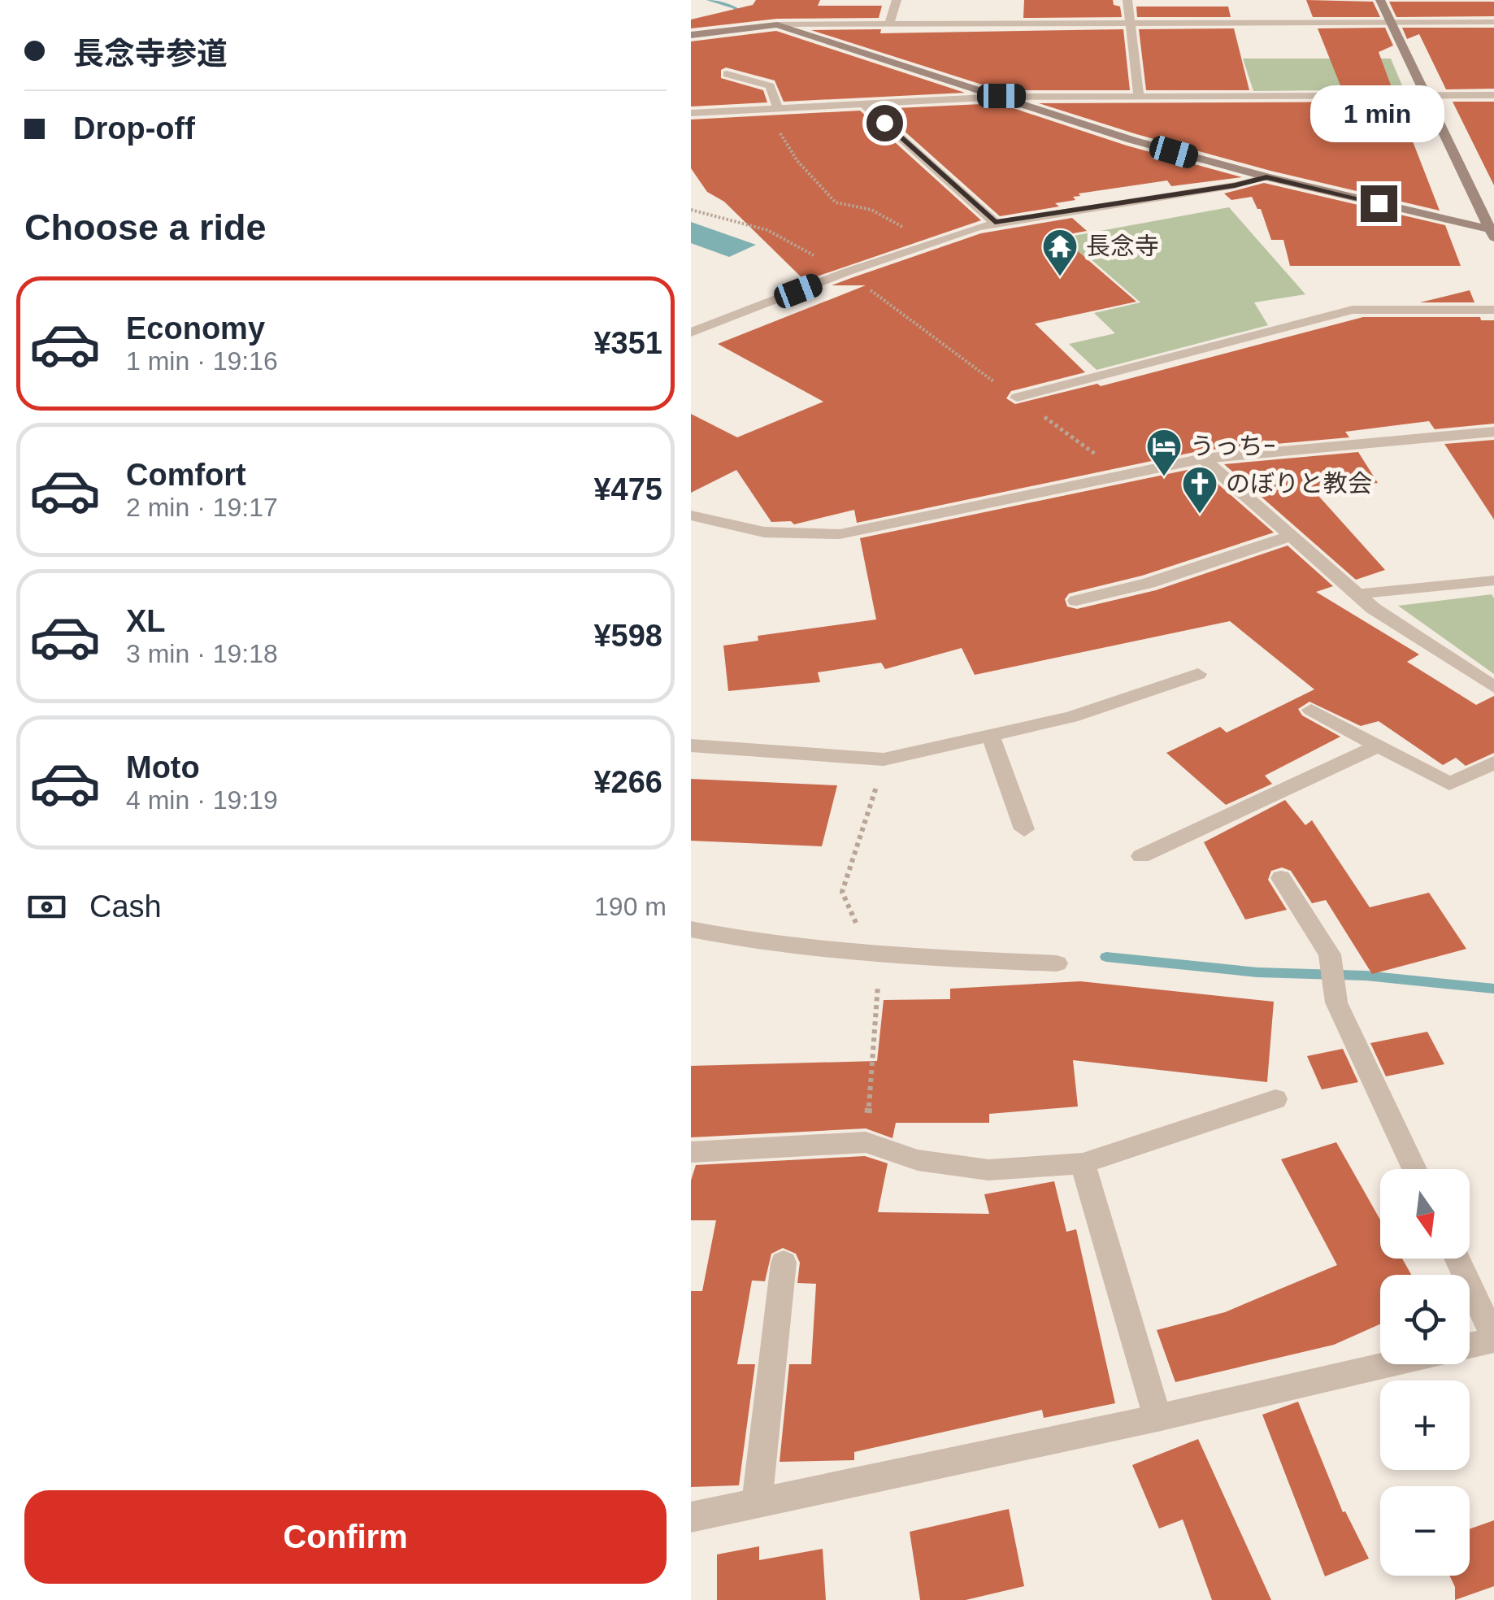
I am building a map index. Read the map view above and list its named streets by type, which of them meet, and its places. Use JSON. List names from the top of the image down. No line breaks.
{"places":{"temple":["長念寺"],"hotel":["うっちｰ"],"church":["のぼりと教会"]},"north":"bottom","page":{"banner":["長念寺参道","Drop-off"],"bubble":"1 min","heading":"Choose a ride","list":[{"name":"Economy","note":"1 min · 19:16","value":"¥351"},{"name":"Comfort","note":"2 min · 19:17","value":"¥475"},{"name":"XL","note":"3 min · 19:18","value":"¥598"},{"name":"Moto","note":"4 min · 19:19","value":"¥266"}],"pay":["Cash","190 m"],"map_buttons":["+","−"],"buttons":"Confirm"}}
